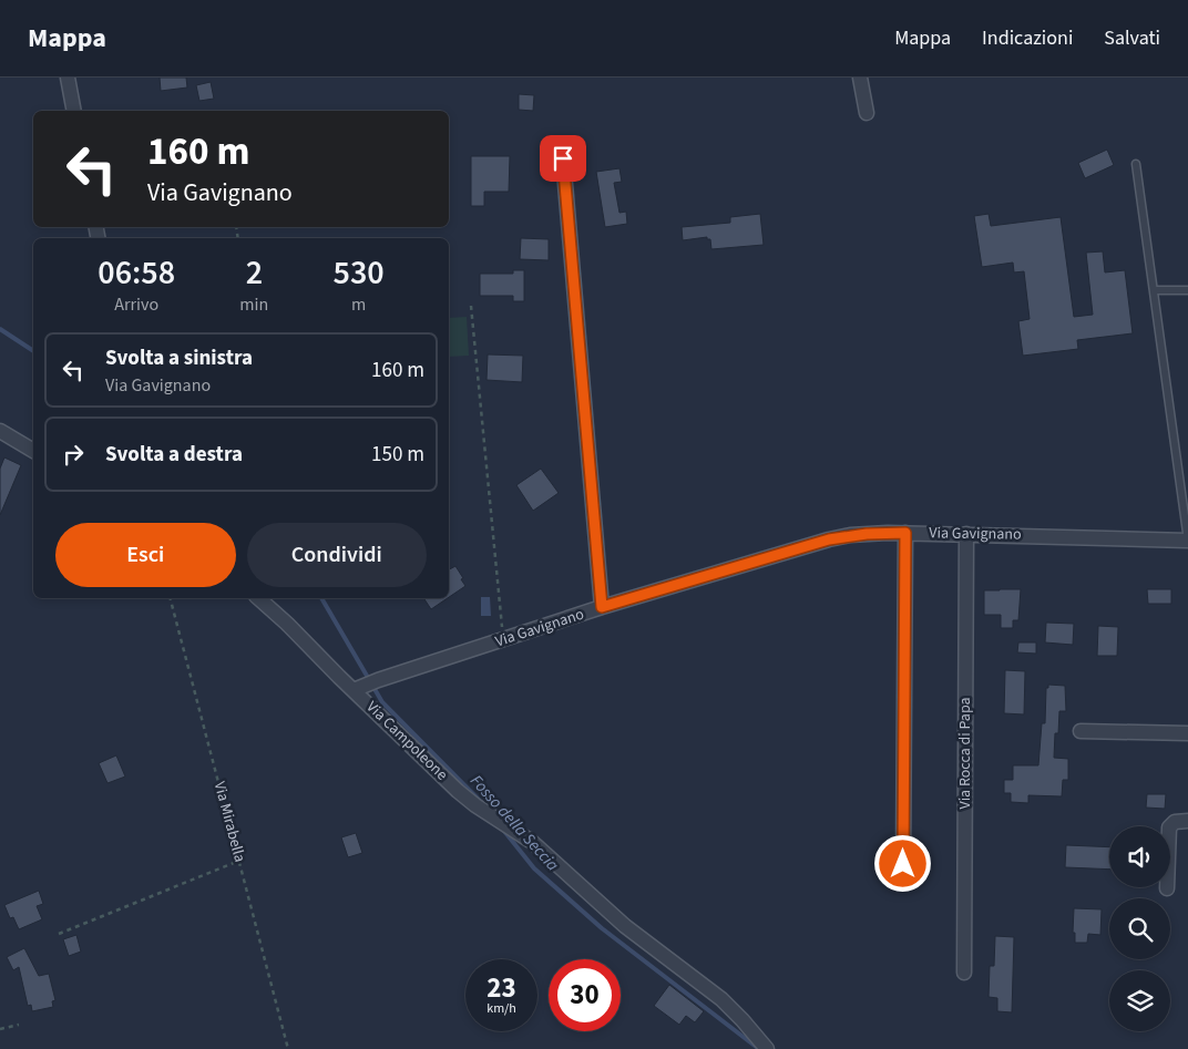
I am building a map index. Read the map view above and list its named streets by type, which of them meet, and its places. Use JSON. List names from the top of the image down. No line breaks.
{"streets":{"street":["Via Gavignano","Via Campoleone","Via Rocca di Papa"],"path":["Via Mirabella"]},"crossings":[["Via Gavignano","Via Campoleone"],["Via Gavignano","Via Rocca di Papa"]],"water":["Fosso della Seccia"],"page":{"header":"Mappa","nav":["Mappa","Indicazioni","Salvati"],"turn":["160 m","Via Gavignano"],"eta":["06:58","Arrivo","2","min","530","m"],"list":[{"name":"Svolta a sinistra","note":"Via Gavignano","value":"160 m"},{"name":"Svolta a destra","value":"150 m"}],"buttons":["Esci","Condividi"],"speed":"23 km/h","limit":"30"}}
